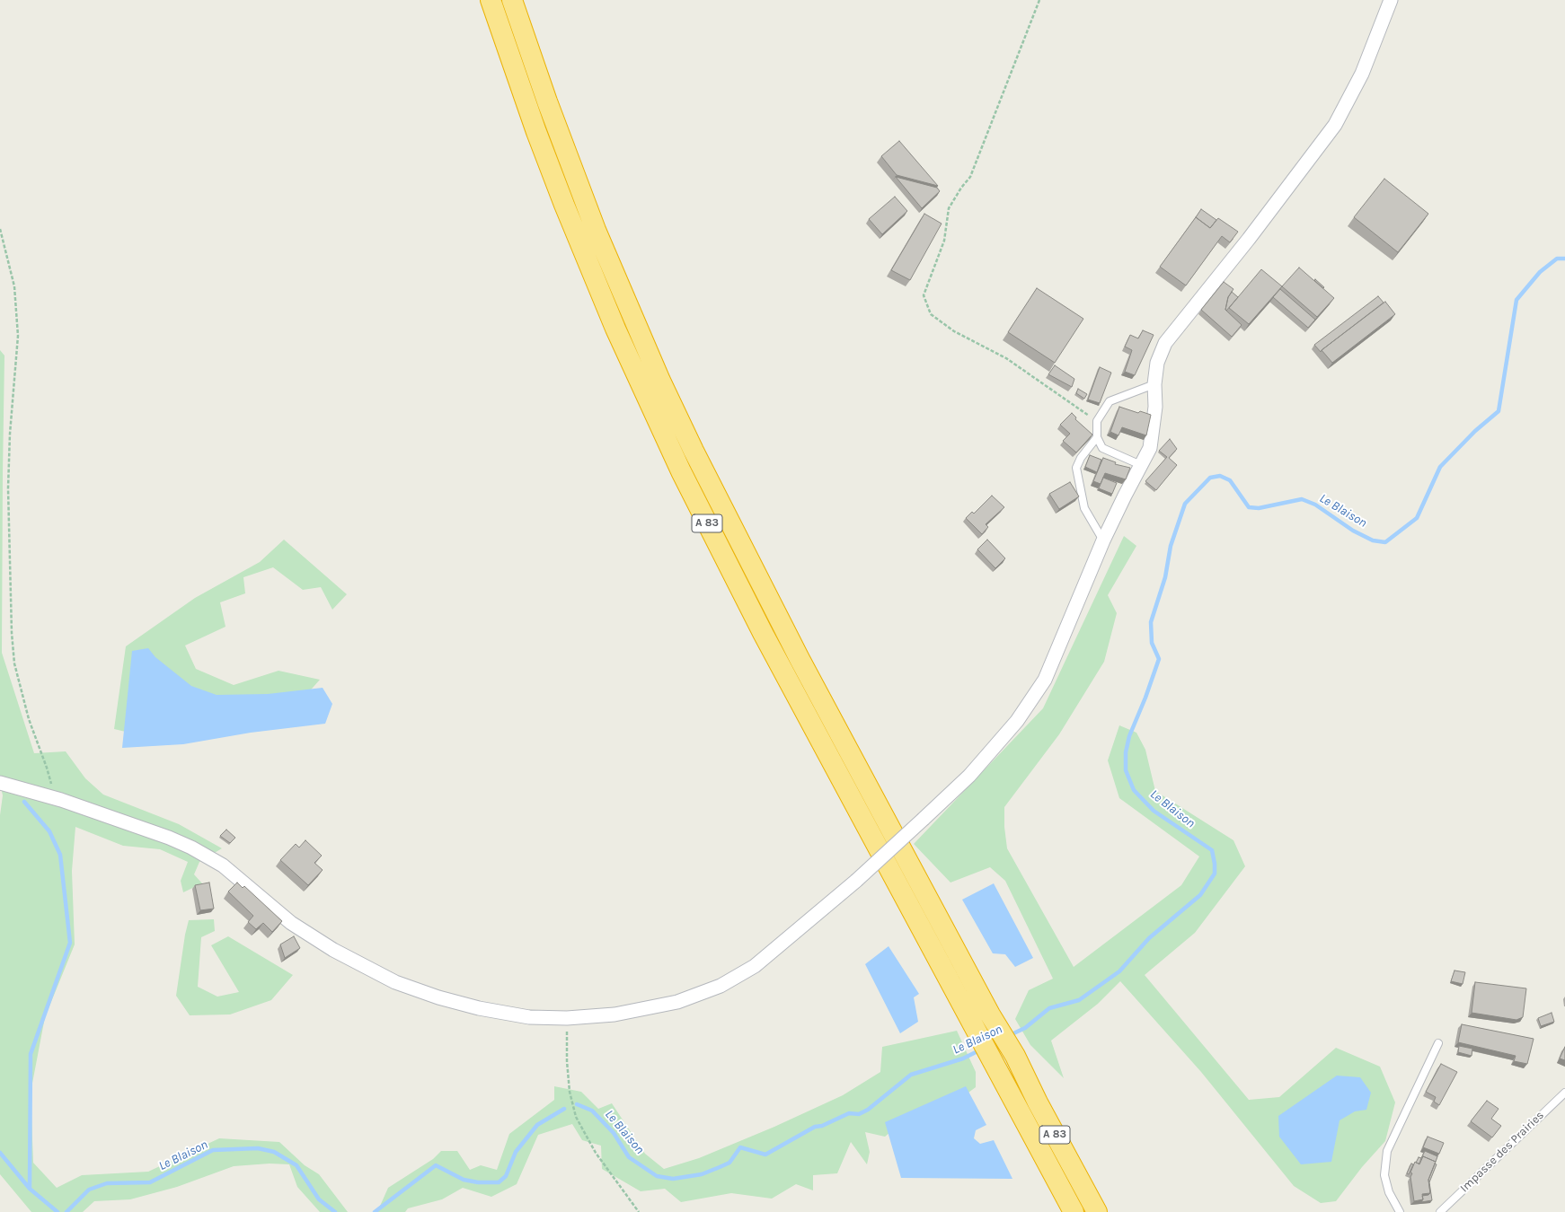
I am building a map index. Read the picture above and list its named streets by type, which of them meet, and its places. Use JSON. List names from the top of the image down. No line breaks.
{"streets":{"highway":["A 83"],"lane":["Impasse des Prairies"]},"water":["Le Blaison"]}
